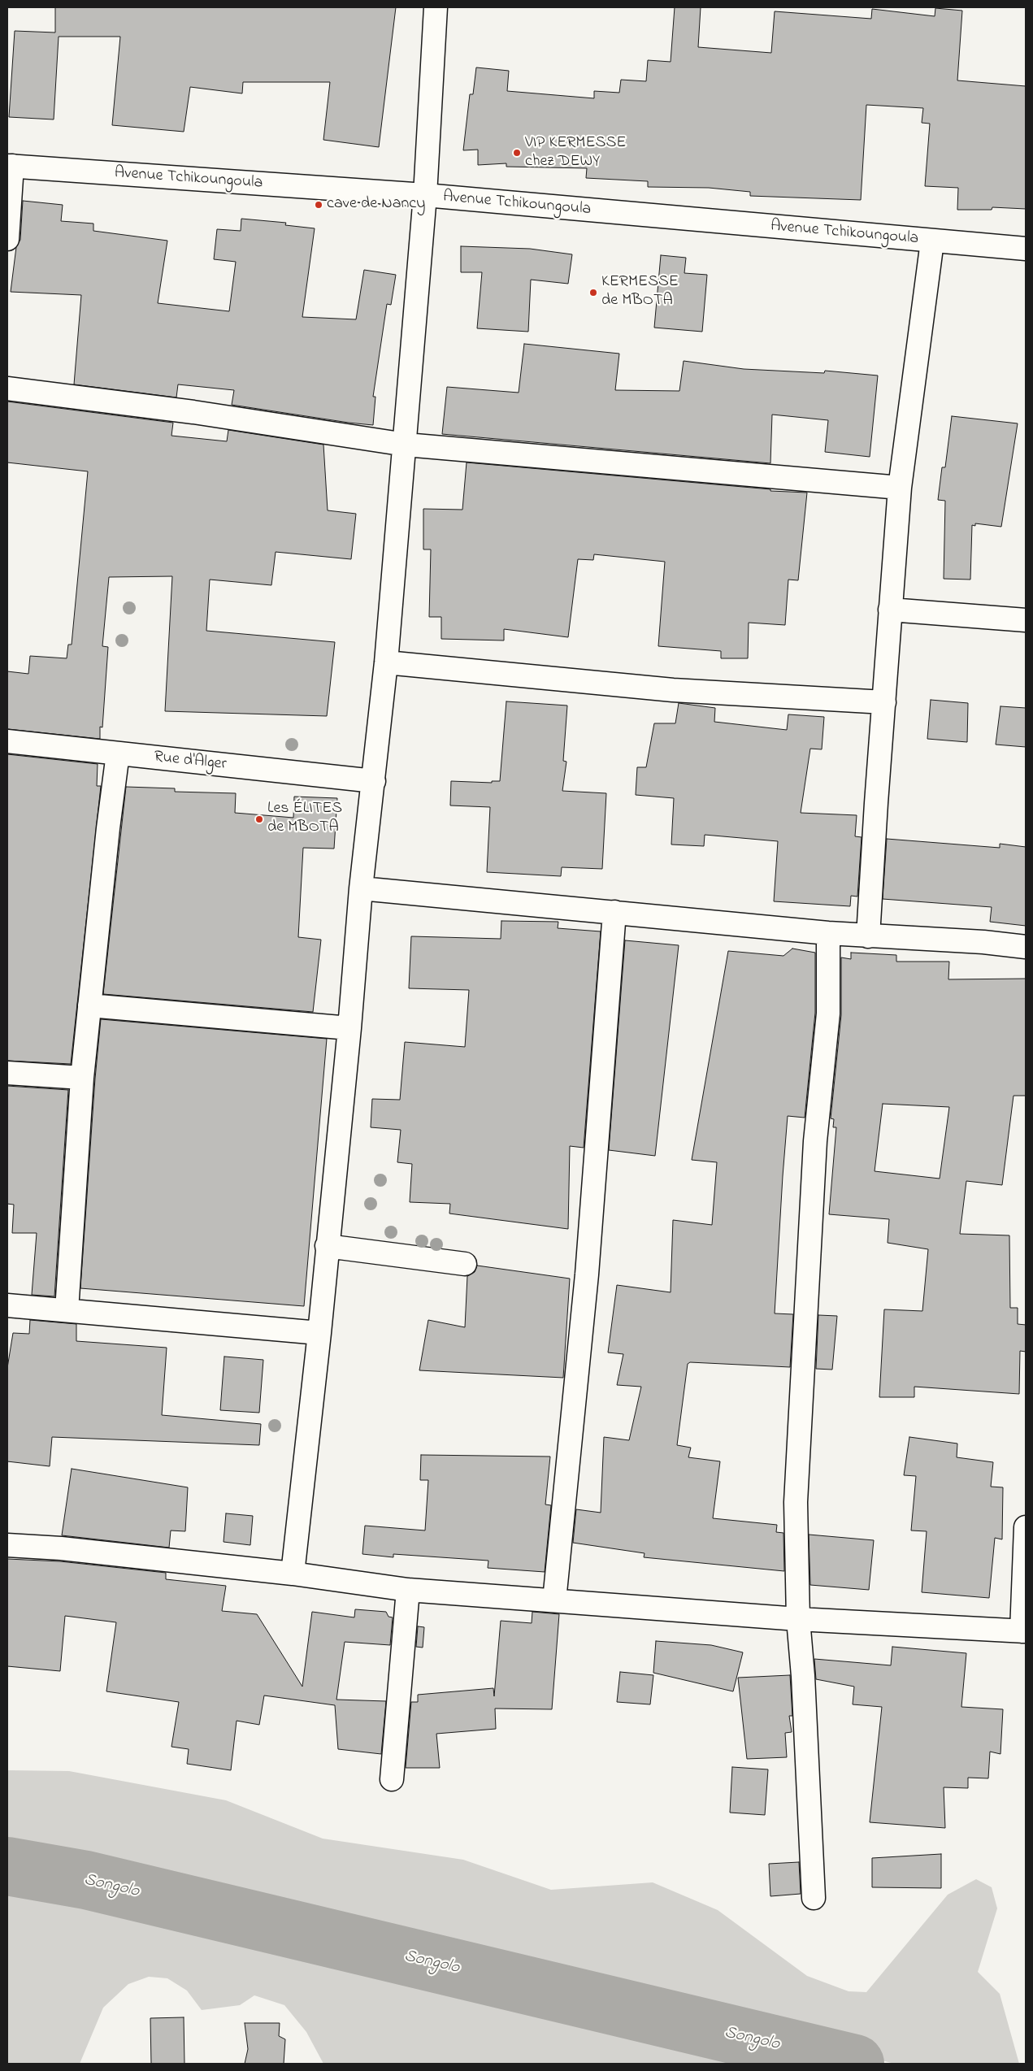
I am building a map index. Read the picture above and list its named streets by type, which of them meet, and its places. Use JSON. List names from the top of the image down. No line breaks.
{"streets":{"street":["Avenue Tchikoungoula","Rue d'Alger"]},"water":["Songolo"],"places":["VIP KERMESSE chez DEWY","cave de Nancy","KERMESSE de MBOTA","Les ÉLITES de MBOTA"]}
